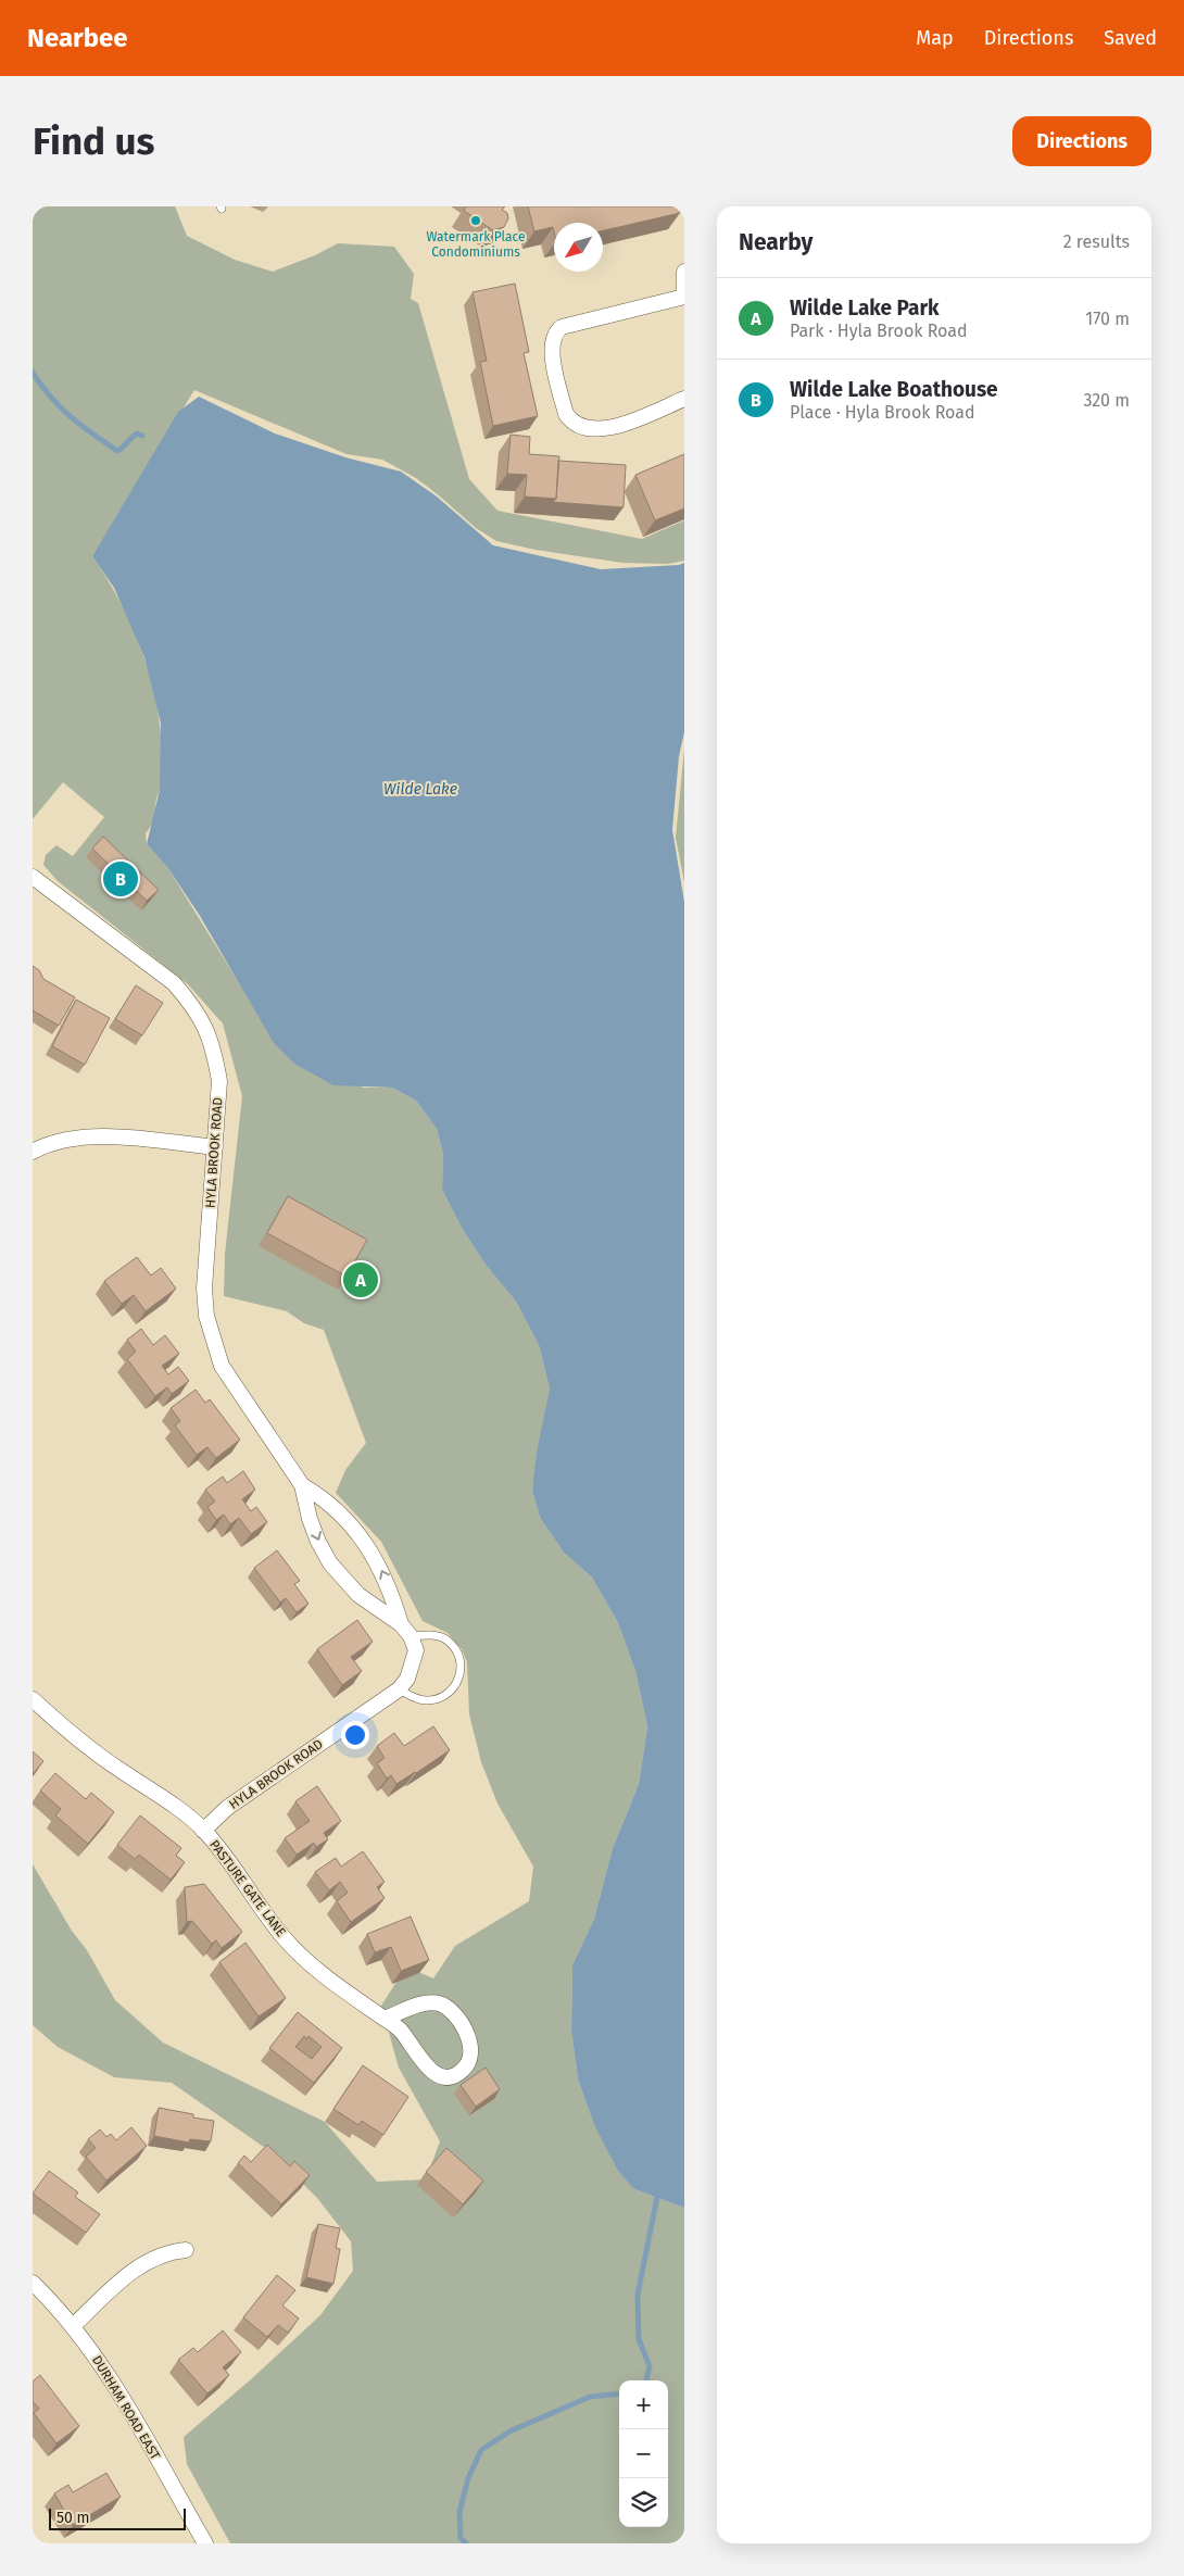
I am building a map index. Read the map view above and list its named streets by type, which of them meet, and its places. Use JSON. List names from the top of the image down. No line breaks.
{"streets":{"street":["HYLA BROOK ROAD","PASTURE GATE LANE","DURHAM ROAD EAST"]},"crossings":[["HYLA BROOK ROAD","PASTURE GATE LANE"]],"water":["Wilde Lake"],"places":["Watermark Place Condominiums"],"scale_bar":"50 m","north":"bottom left","page":{"header":"Nearbee","nav":["Map","Directions","Saved"],"buttons":"Directions","title":"Find us","heading":["Nearby","2 results"],"list":[{"mark":"A","name":"Wilde Lake Park","note":"Park · Hyla Brook Road","value":"170 m"},{"mark":"B","name":"Wilde Lake Boathouse","note":"Place · Hyla Brook Road","value":"320 m"}],"pins":["B","A"],"map_buttons":["+","−"],"scale":"50 m"}}
